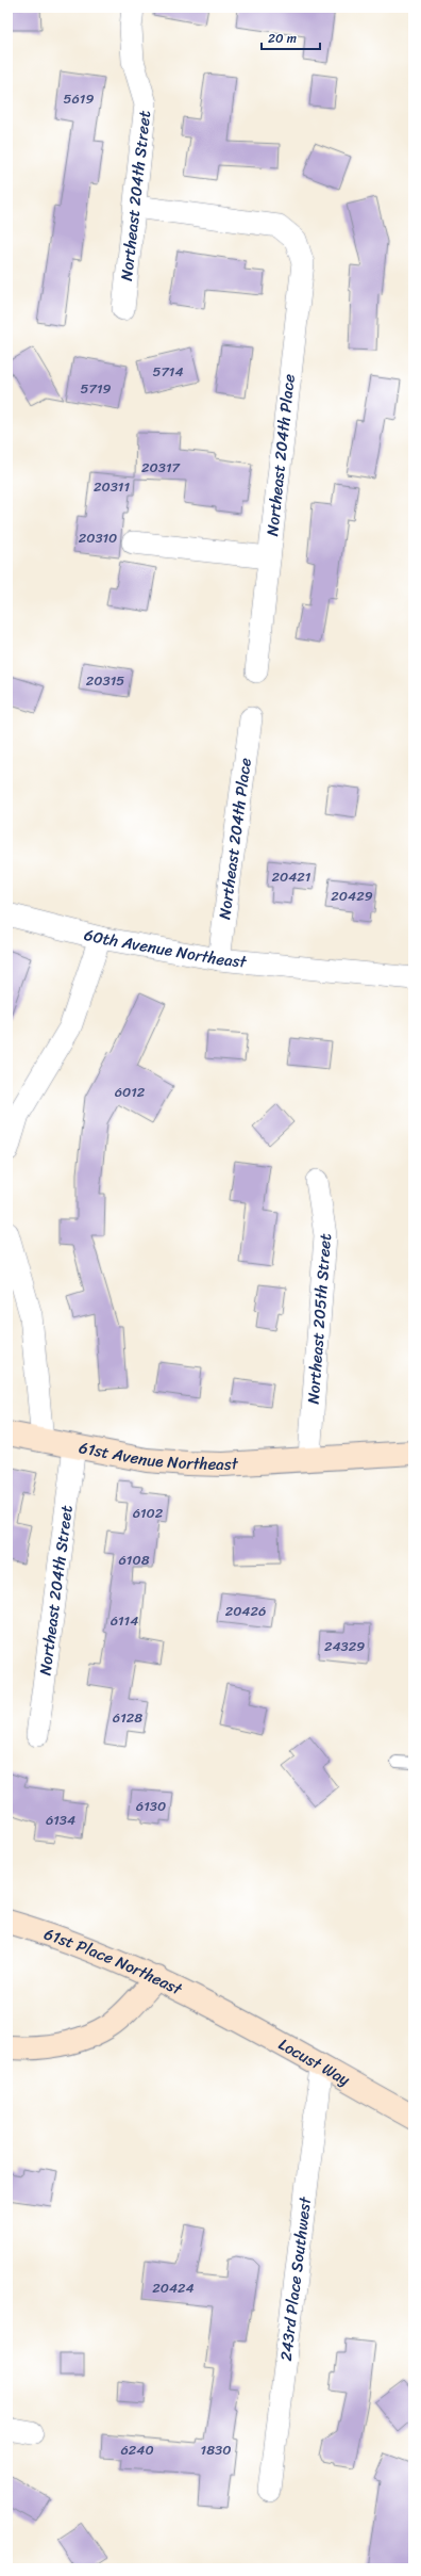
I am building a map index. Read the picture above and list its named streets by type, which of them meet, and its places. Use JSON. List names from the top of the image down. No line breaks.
{"streets":{"street":["Northeast 204th Street","Northeast 204th Place","60th Avenue Northeast","Northeast 205th Street","61st Avenue Northeast","61st Place Northeast","Locust Way","243rd Place Southwest"]},"crossings":[["Northeast 204th Street","Northeast 204th Place"],["Northeast 204th Street","61st Avenue Northeast"],["Northeast 204th Place","60th Avenue Northeast"],["Northeast 205th Street","61st Avenue Northeast"],["61st Place Northeast","Locust Way"],["Locust Way","243rd Place Southwest"]],"house_numbers":["5619","5714","5719","20317","20311","20310","20315","20421","20429","6012","6102","6108","20426","6114","24329","6128","6130","6134","20424","6240","1830"],"scale_bar":"20 m"}
